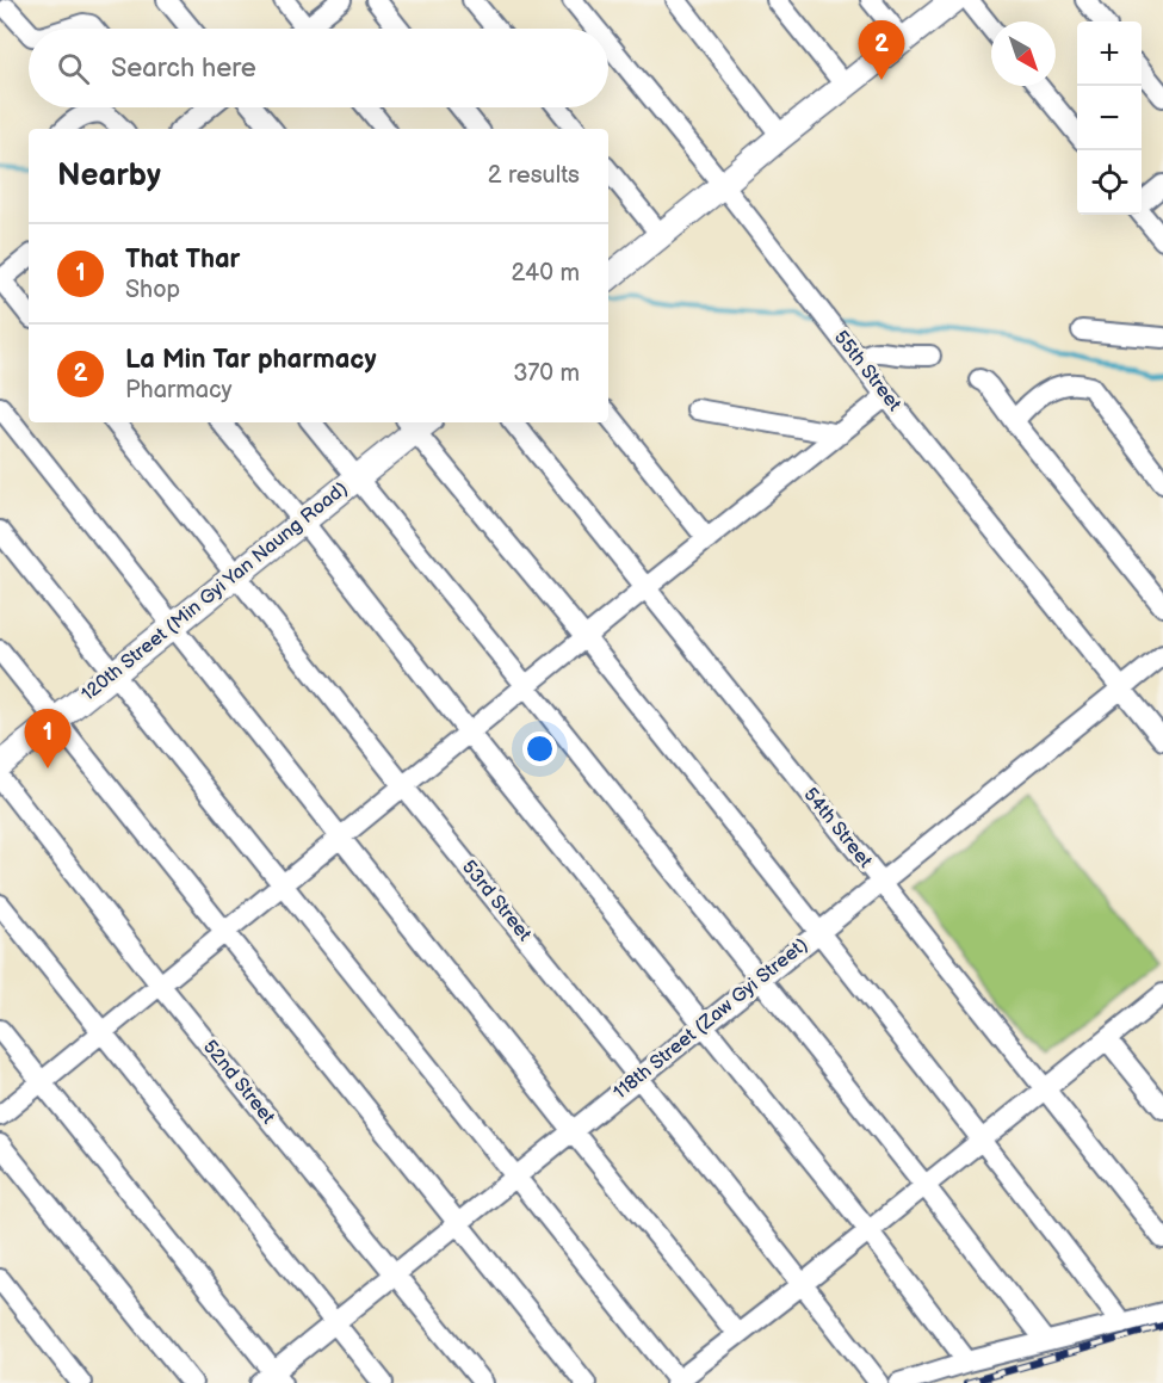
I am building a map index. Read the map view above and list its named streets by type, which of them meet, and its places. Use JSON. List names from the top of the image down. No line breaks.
{"streets":{"main road":["120th Street (Min Gyi Yan Naung Road)"],"street":["55th Street","54th Street","53rd Street","118th Street (Zaw Gyi Street)","52nd Street"]},"crossings":[["55th Street","118th Street (Zaw Gyi Street)"],["120th Street (Min Gyi Yan Naung Road)","53rd Street"],["54th Street","118th Street (Zaw Gyi Street)"],["53rd Street","118th Street (Zaw Gyi Street)"],["118th Street (Zaw Gyi Street)","52nd Street"]],"north":"bottom right","page":{"pins":["2","1"],"map_buttons":["+","−"],"search":"Search here","heading":["Nearby","2 results"],"list":[{"mark":"1","name":"That Thar","note":"Shop","value":"240 m"},{"mark":"2","name":"La Min Tar pharmacy","note":"Pharmacy","value":"370 m"}]}}
